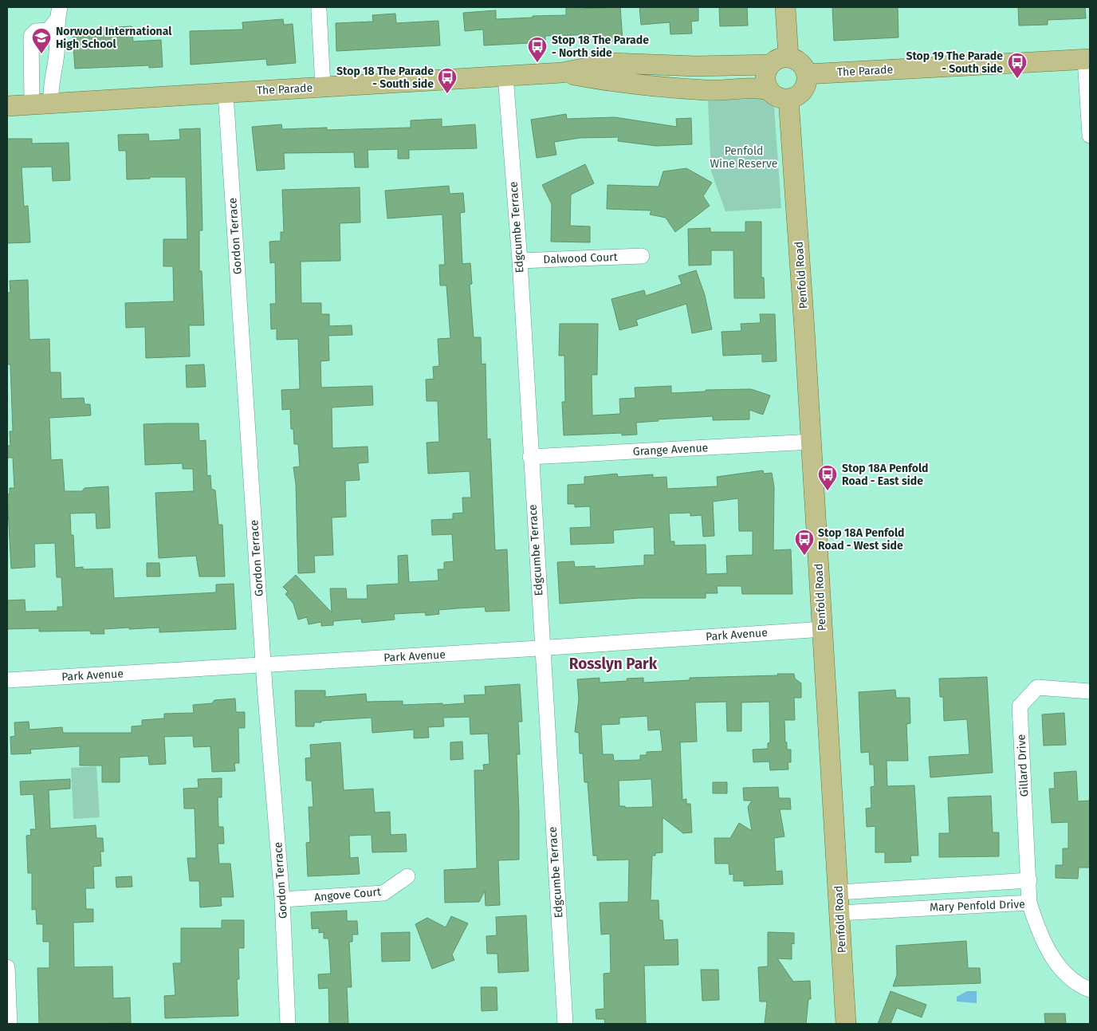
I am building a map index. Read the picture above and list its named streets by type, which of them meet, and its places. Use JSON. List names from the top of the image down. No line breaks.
{"streets":{"main road":["The Parade","Penfold Road"],"street":["Edgcumbe Terrace","Gordon Terrace","Dalwood Court","Grange Avenue","Park Avenue","Gillard Drive","Angove Court","Mary Penfold Drive"]},"crossings":[["The Parade","Edgcumbe Terrace"],["The Parade","Gordon Terrace"],["The Parade","Penfold Road"],["Edgcumbe Terrace","Dalwood Court"],["Edgcumbe Terrace","Grange Avenue"],["Edgcumbe Terrace","Park Avenue"],["Gordon Terrace","Park Avenue"],["Gordon Terrace","Angove Court"],["Penfold Road","Grange Avenue"],["Penfold Road","Park Avenue"],["Penfold Road","Mary Penfold Drive"],["Gillard Drive","Mary Penfold Drive"]],"districts":["Rosslyn Park"],"parks":["Penfold Wine Reserve"],"places":{"school or university":["Norwood International High School"],"bus stop":["Stop 18 The Parade - North side","Stop 19 The Parade - South side","Stop 18 The Parade - South side","Stop 18A Penfold Road - East side","Stop 18A Penfold Road - West side"]}}
